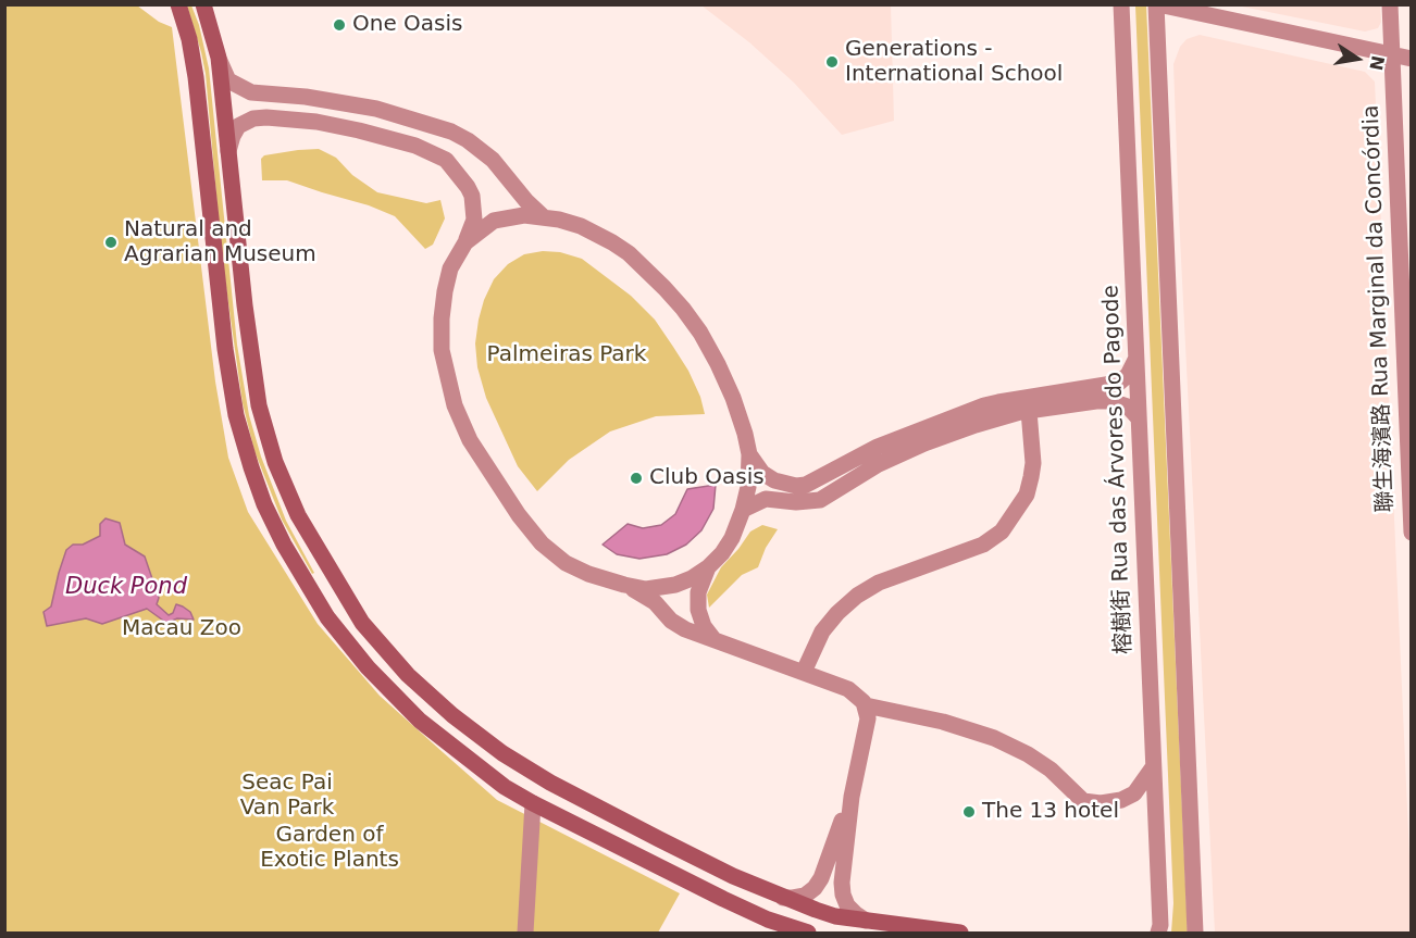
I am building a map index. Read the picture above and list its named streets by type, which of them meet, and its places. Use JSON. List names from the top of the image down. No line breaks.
{"streets":{"street":["聯生海濱路 Rua Marginal da Concórdia","榕樹街 Rua das Árvores do Pagode"]},"water":["Duck Pond"],"parks":["Palmeiras Park","Macau Zoo","Seac Pai Van Park","Garden of Exotic Plants"],"places":["One Oasis","Generations - International School","Natural and Agrarian Museum","Club Oasis","The 13 hotel"],"north":"right"}
